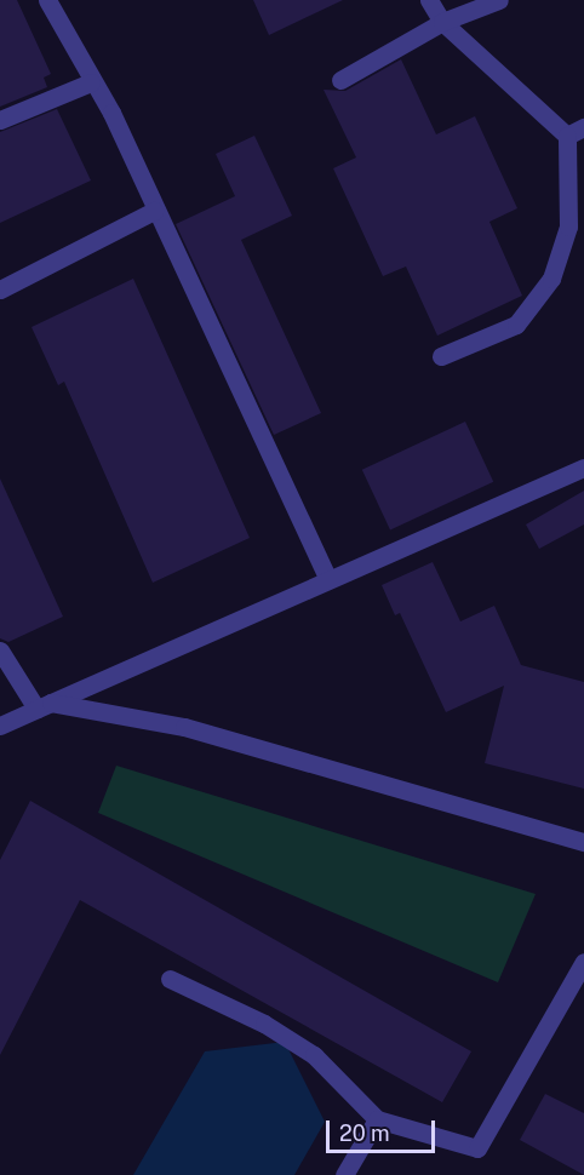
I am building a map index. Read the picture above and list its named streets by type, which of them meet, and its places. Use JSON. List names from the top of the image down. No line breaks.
{"scale_bar":"20 m"}
